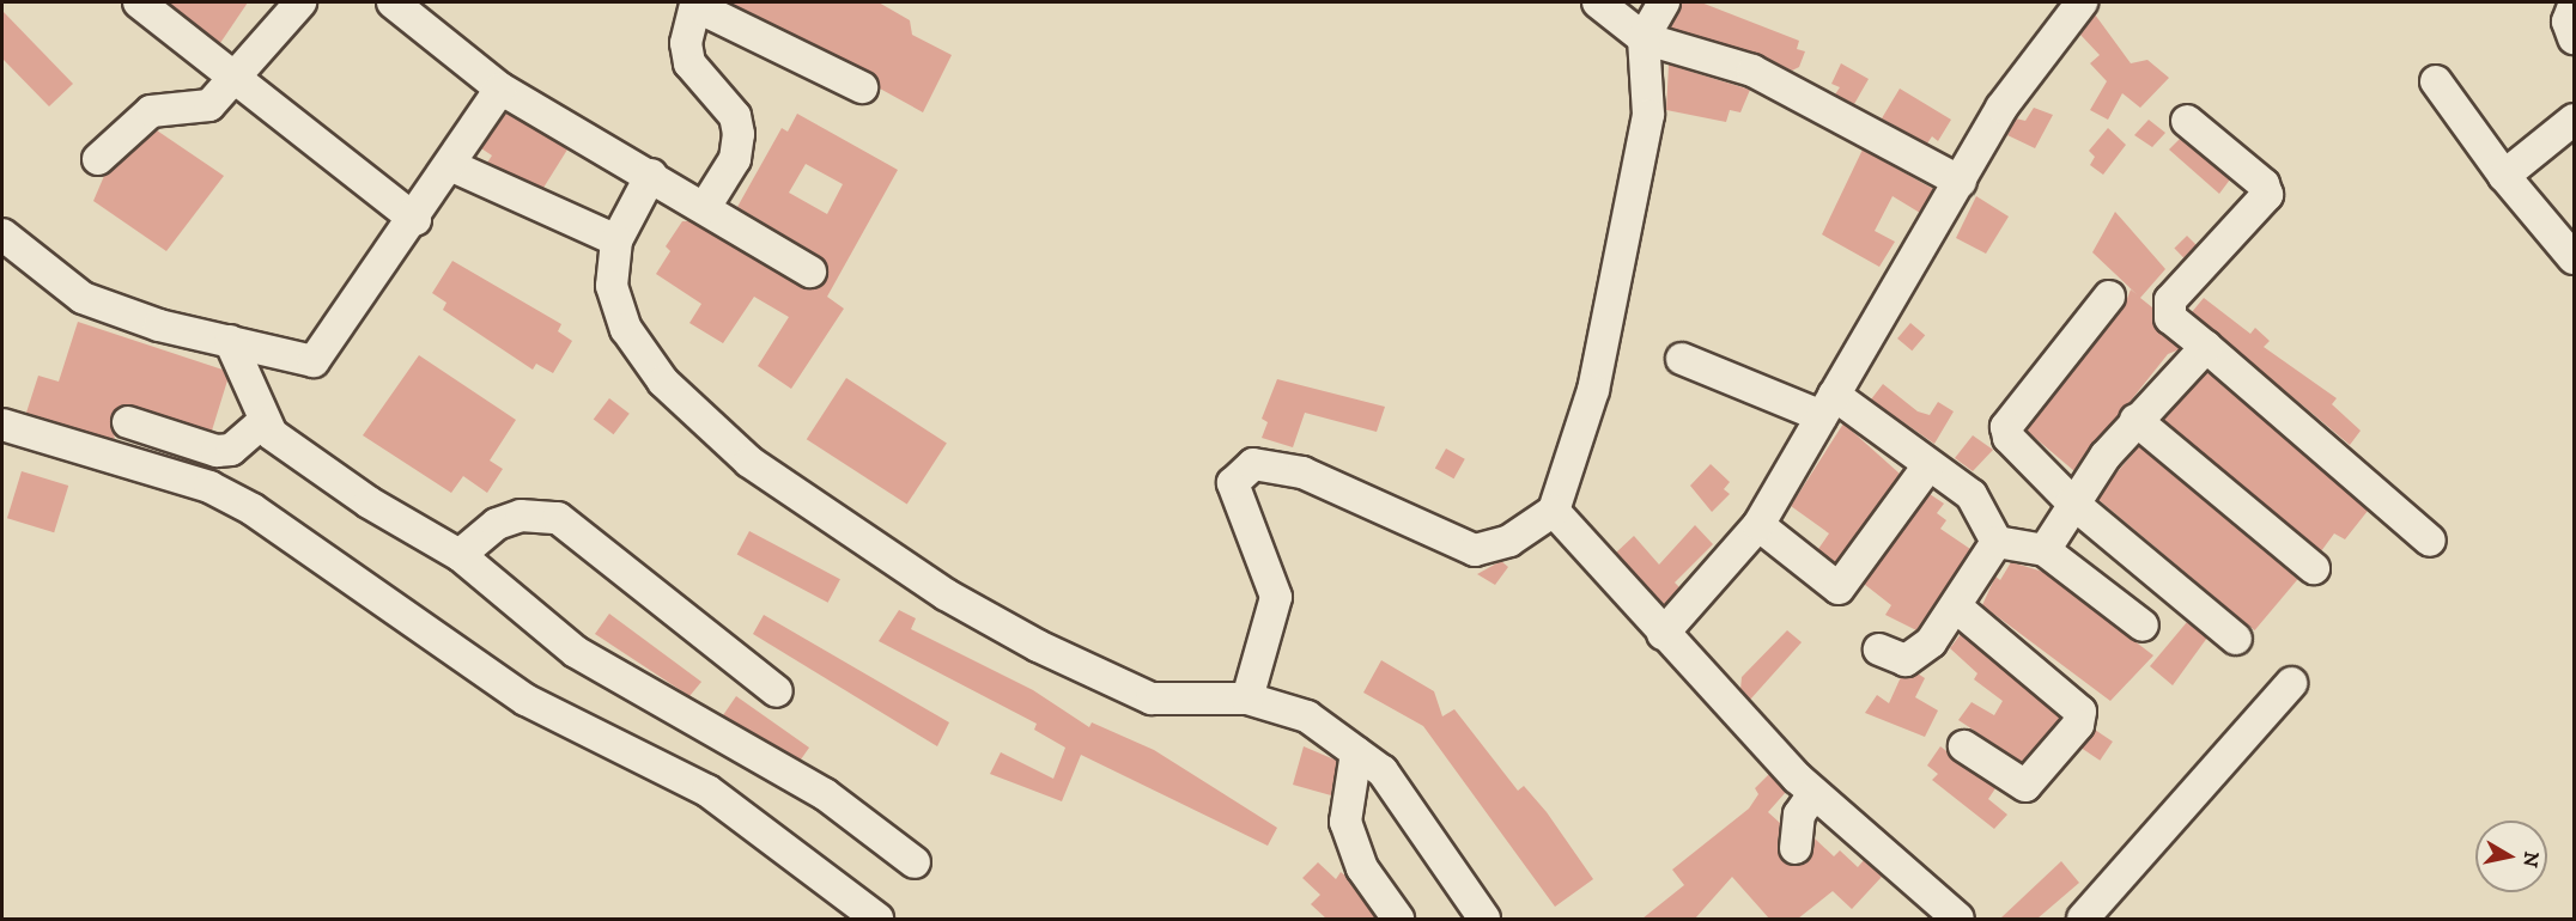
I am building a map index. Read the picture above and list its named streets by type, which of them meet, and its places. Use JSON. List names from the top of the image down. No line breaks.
{"north":"right"}
